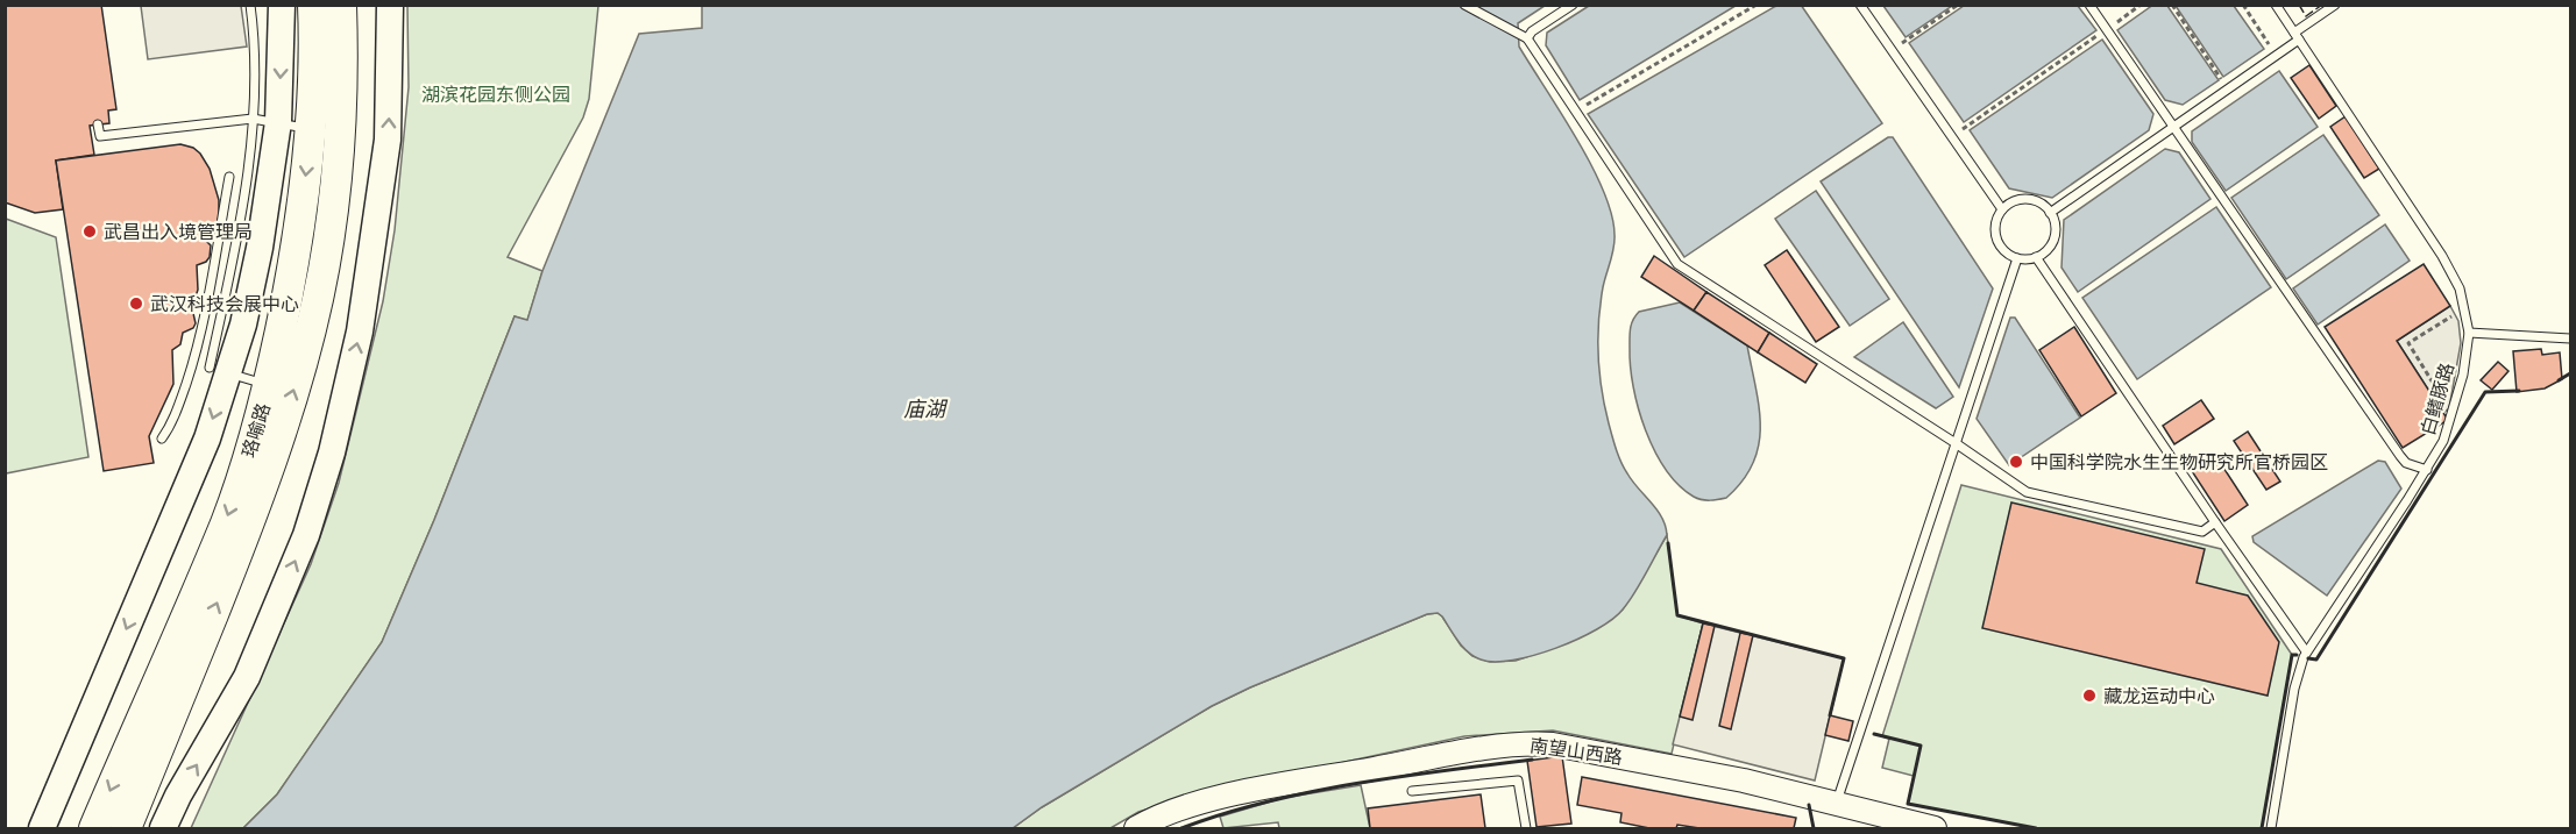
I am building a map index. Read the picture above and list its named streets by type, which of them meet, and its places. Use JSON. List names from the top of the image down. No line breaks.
{"streets":{"highway":["珞喻路"],"street":["南望山西路"],"lane":["白鳍豚路"]},"water":["庙湖"],"parks":["湖滨花园东侧公园"],"places":["武昌出入境管理局","武汉科技会展中心","中国科学院水生生物研究所官桥园区","藏龙运动中心"]}
